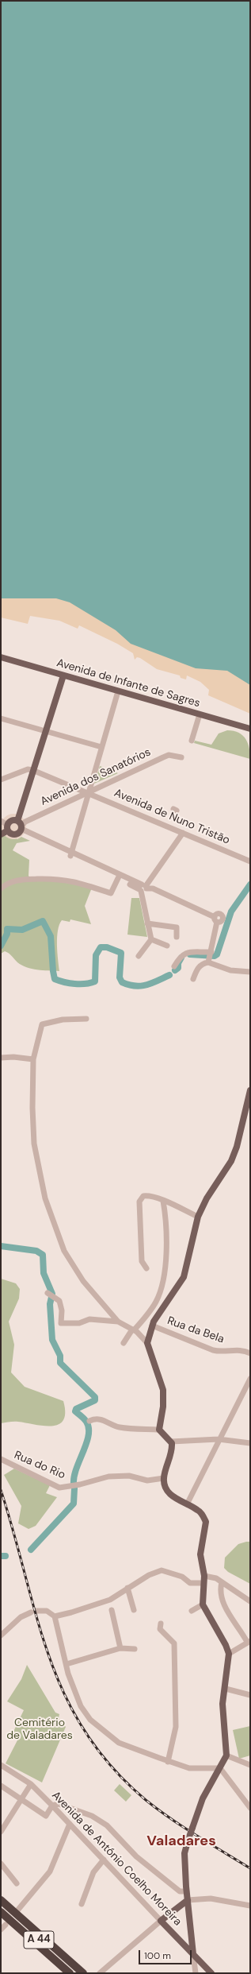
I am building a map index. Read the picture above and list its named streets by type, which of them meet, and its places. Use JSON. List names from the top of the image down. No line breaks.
{"streets":{"highway":["A 44"],"main road":["Avenida de Infante de Sagres","Avenida dos Sanatórios","Avenida de António Coelho Moreira"],"street":["Avenida de Nuno Tristão","Rua da Bela","Rua do Rio"]},"crossings":[["Avenida dos Sanatórios","Avenida de Nuno Tristão"]],"districts":["Valadares"],"parks":["Cemitério de Valadares"],"scale_bar":"100 m"}
